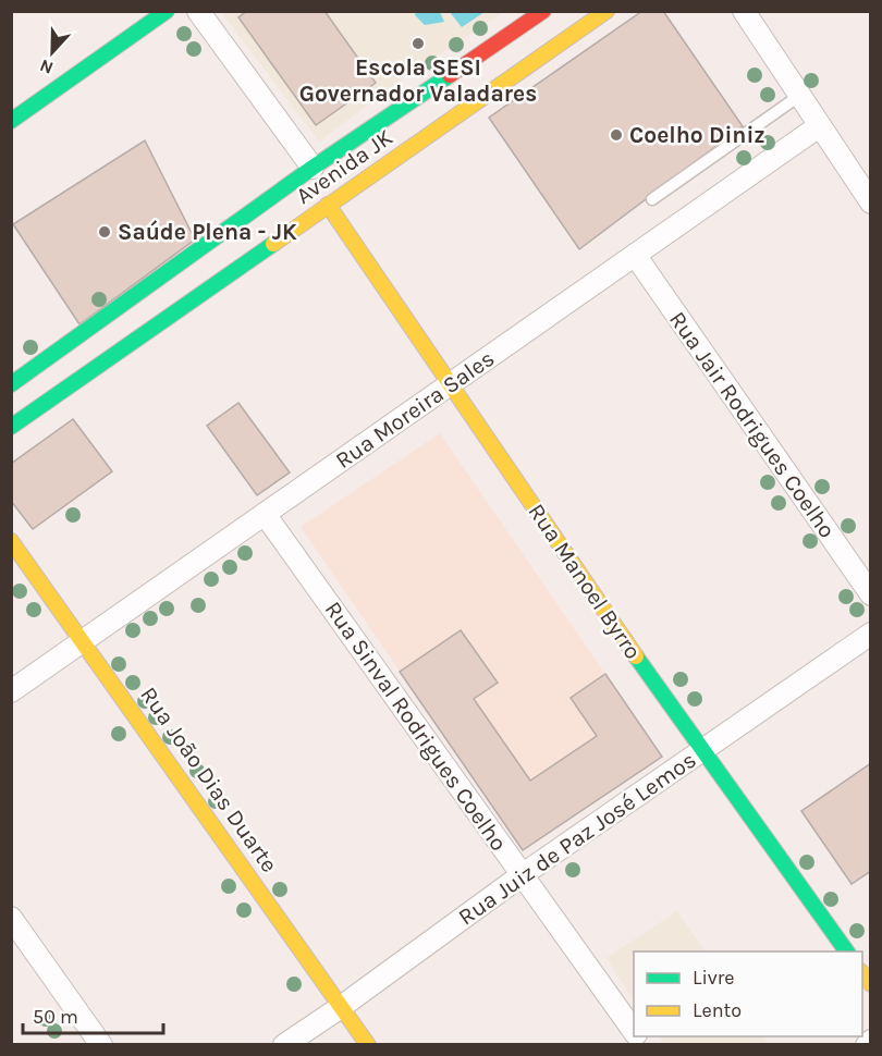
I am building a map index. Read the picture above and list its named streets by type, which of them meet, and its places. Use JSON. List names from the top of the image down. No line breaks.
{"streets":{"street":["Avenida JK","Rua Moreira Sales","Rua Jair Rodrigues Coelho","Rua Manoel Byrro","Rua Sinval Rodrigues Coelho","Rua João Dias Duarte","Rua Juiz de Paz José Lemos"]},"crossings":[["Avenida JK","Rua Manoel Byrro"],["Rua Moreira Sales","Rua Jair Rodrigues Coelho"],["Rua Moreira Sales","Rua Manoel Byrro"],["Rua Moreira Sales","Rua Sinval Rodrigues Coelho"],["Rua Moreira Sales","Rua João Dias Duarte"],["Rua Manoel Byrro","Rua Juiz de Paz José Lemos"],["Rua Sinval Rodrigues Coelho","Rua Juiz de Paz José Lemos"],["Rua João Dias Duarte","Rua Juiz de Paz José Lemos"]],"places":["Escola SESI Governador Valadares","Coelho Diniz","Saúde Plena - JK"],"legend":["Livre","Lento"],"scale_bar":"50 m","north":"bottom"}
